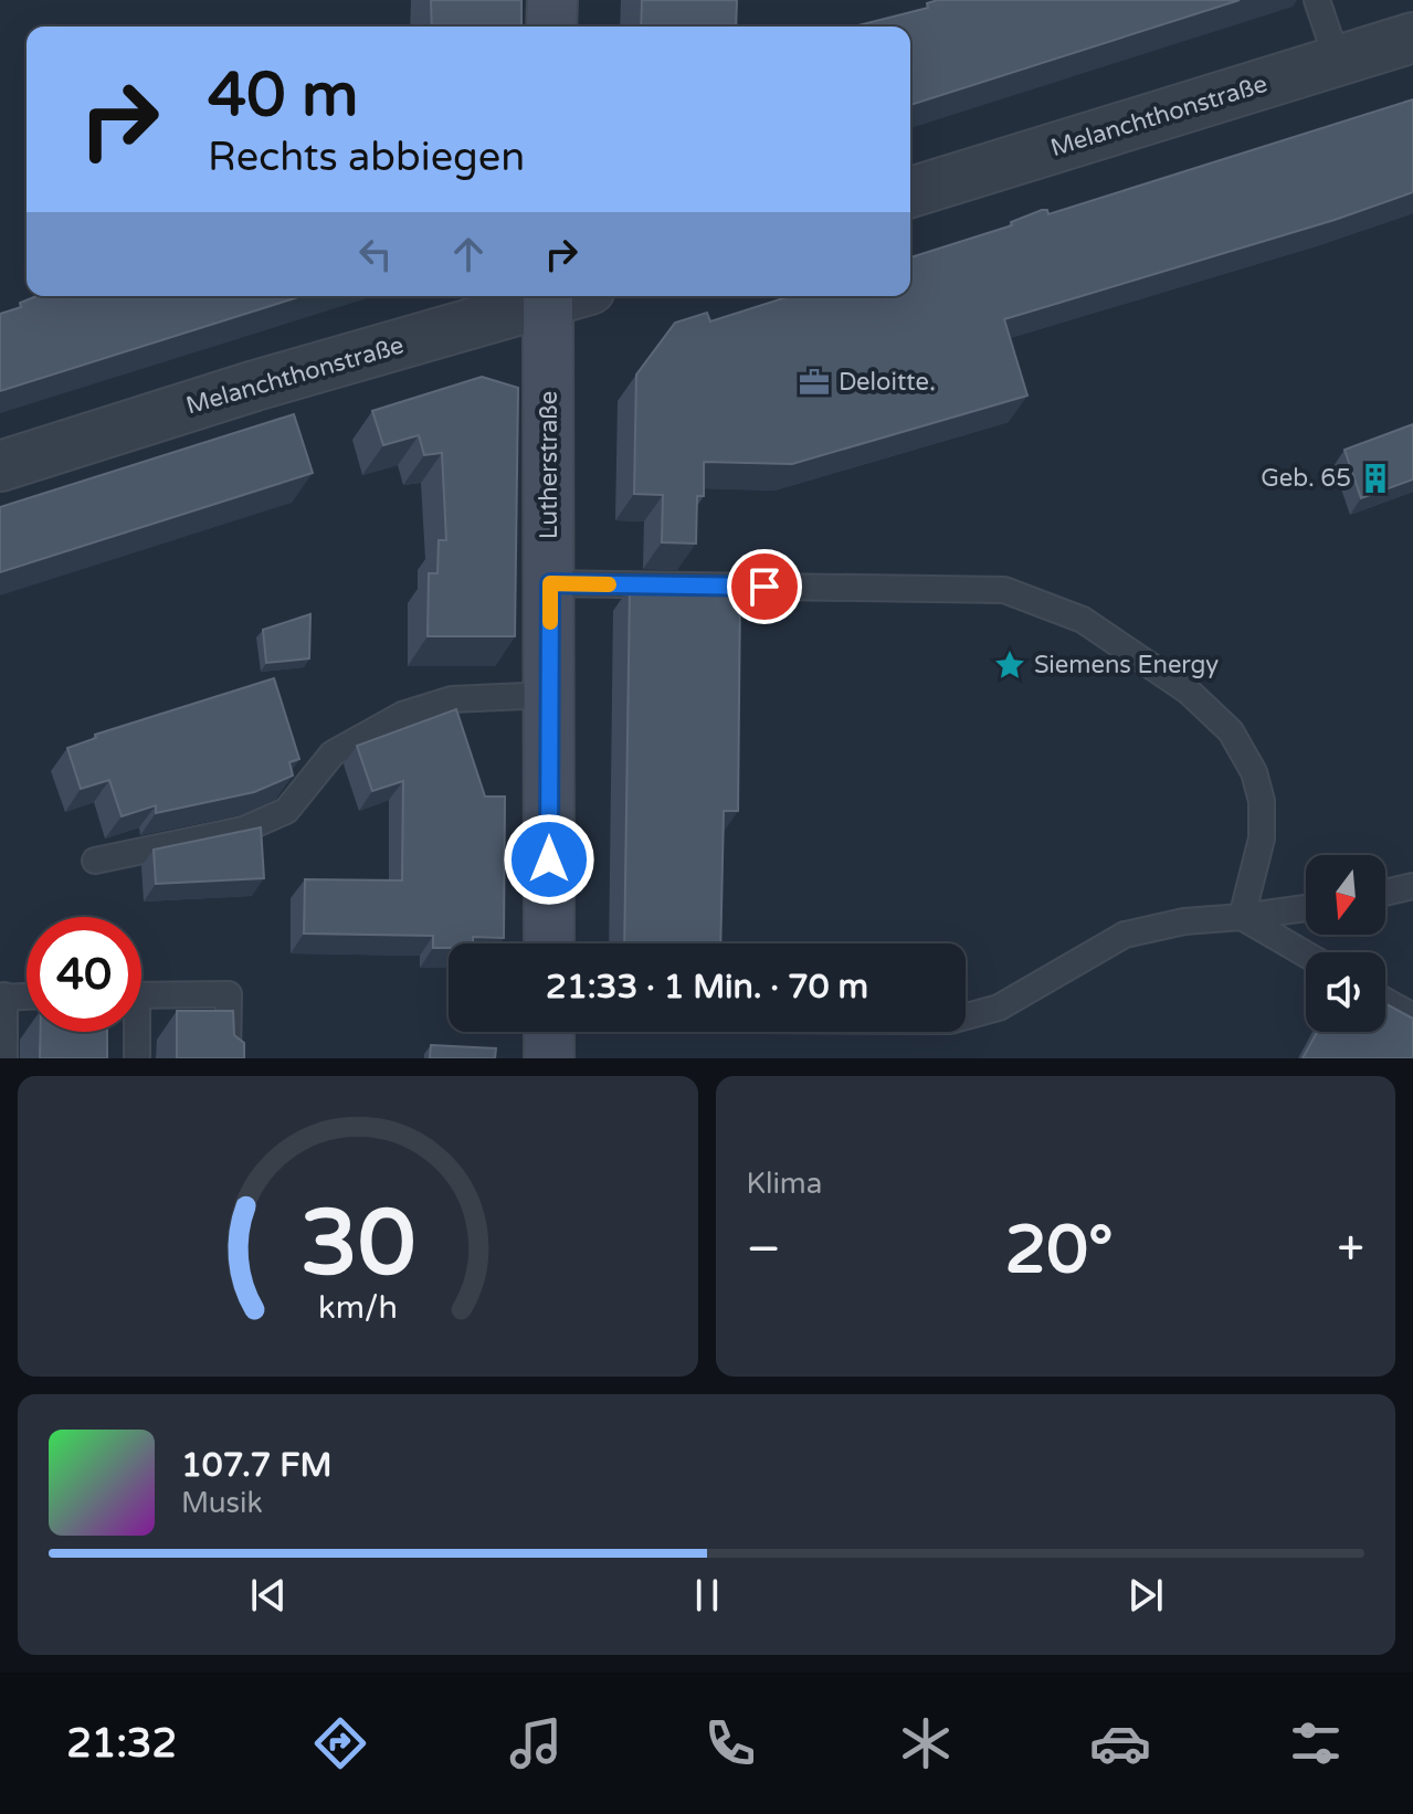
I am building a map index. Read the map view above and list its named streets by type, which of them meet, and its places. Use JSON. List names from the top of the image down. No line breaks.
{"streets":{"street":["Melanchthonstraße","Lutherstraße"]},"places":{"office":["Deloitte."],"building":["Geb. 65"],"place":["Siemens Energy"]},"north":"bottom","page":{"turn":["40 m","Rechts abbiegen"],"limit":"40","trip":"21:33 · 1 Min. · 70 m","tile":"Klima","heat":["−","20°","+"],"song":["107.7 FM","Musik"],"tabs":"21:32","gauge":["30","km/h"]}}
